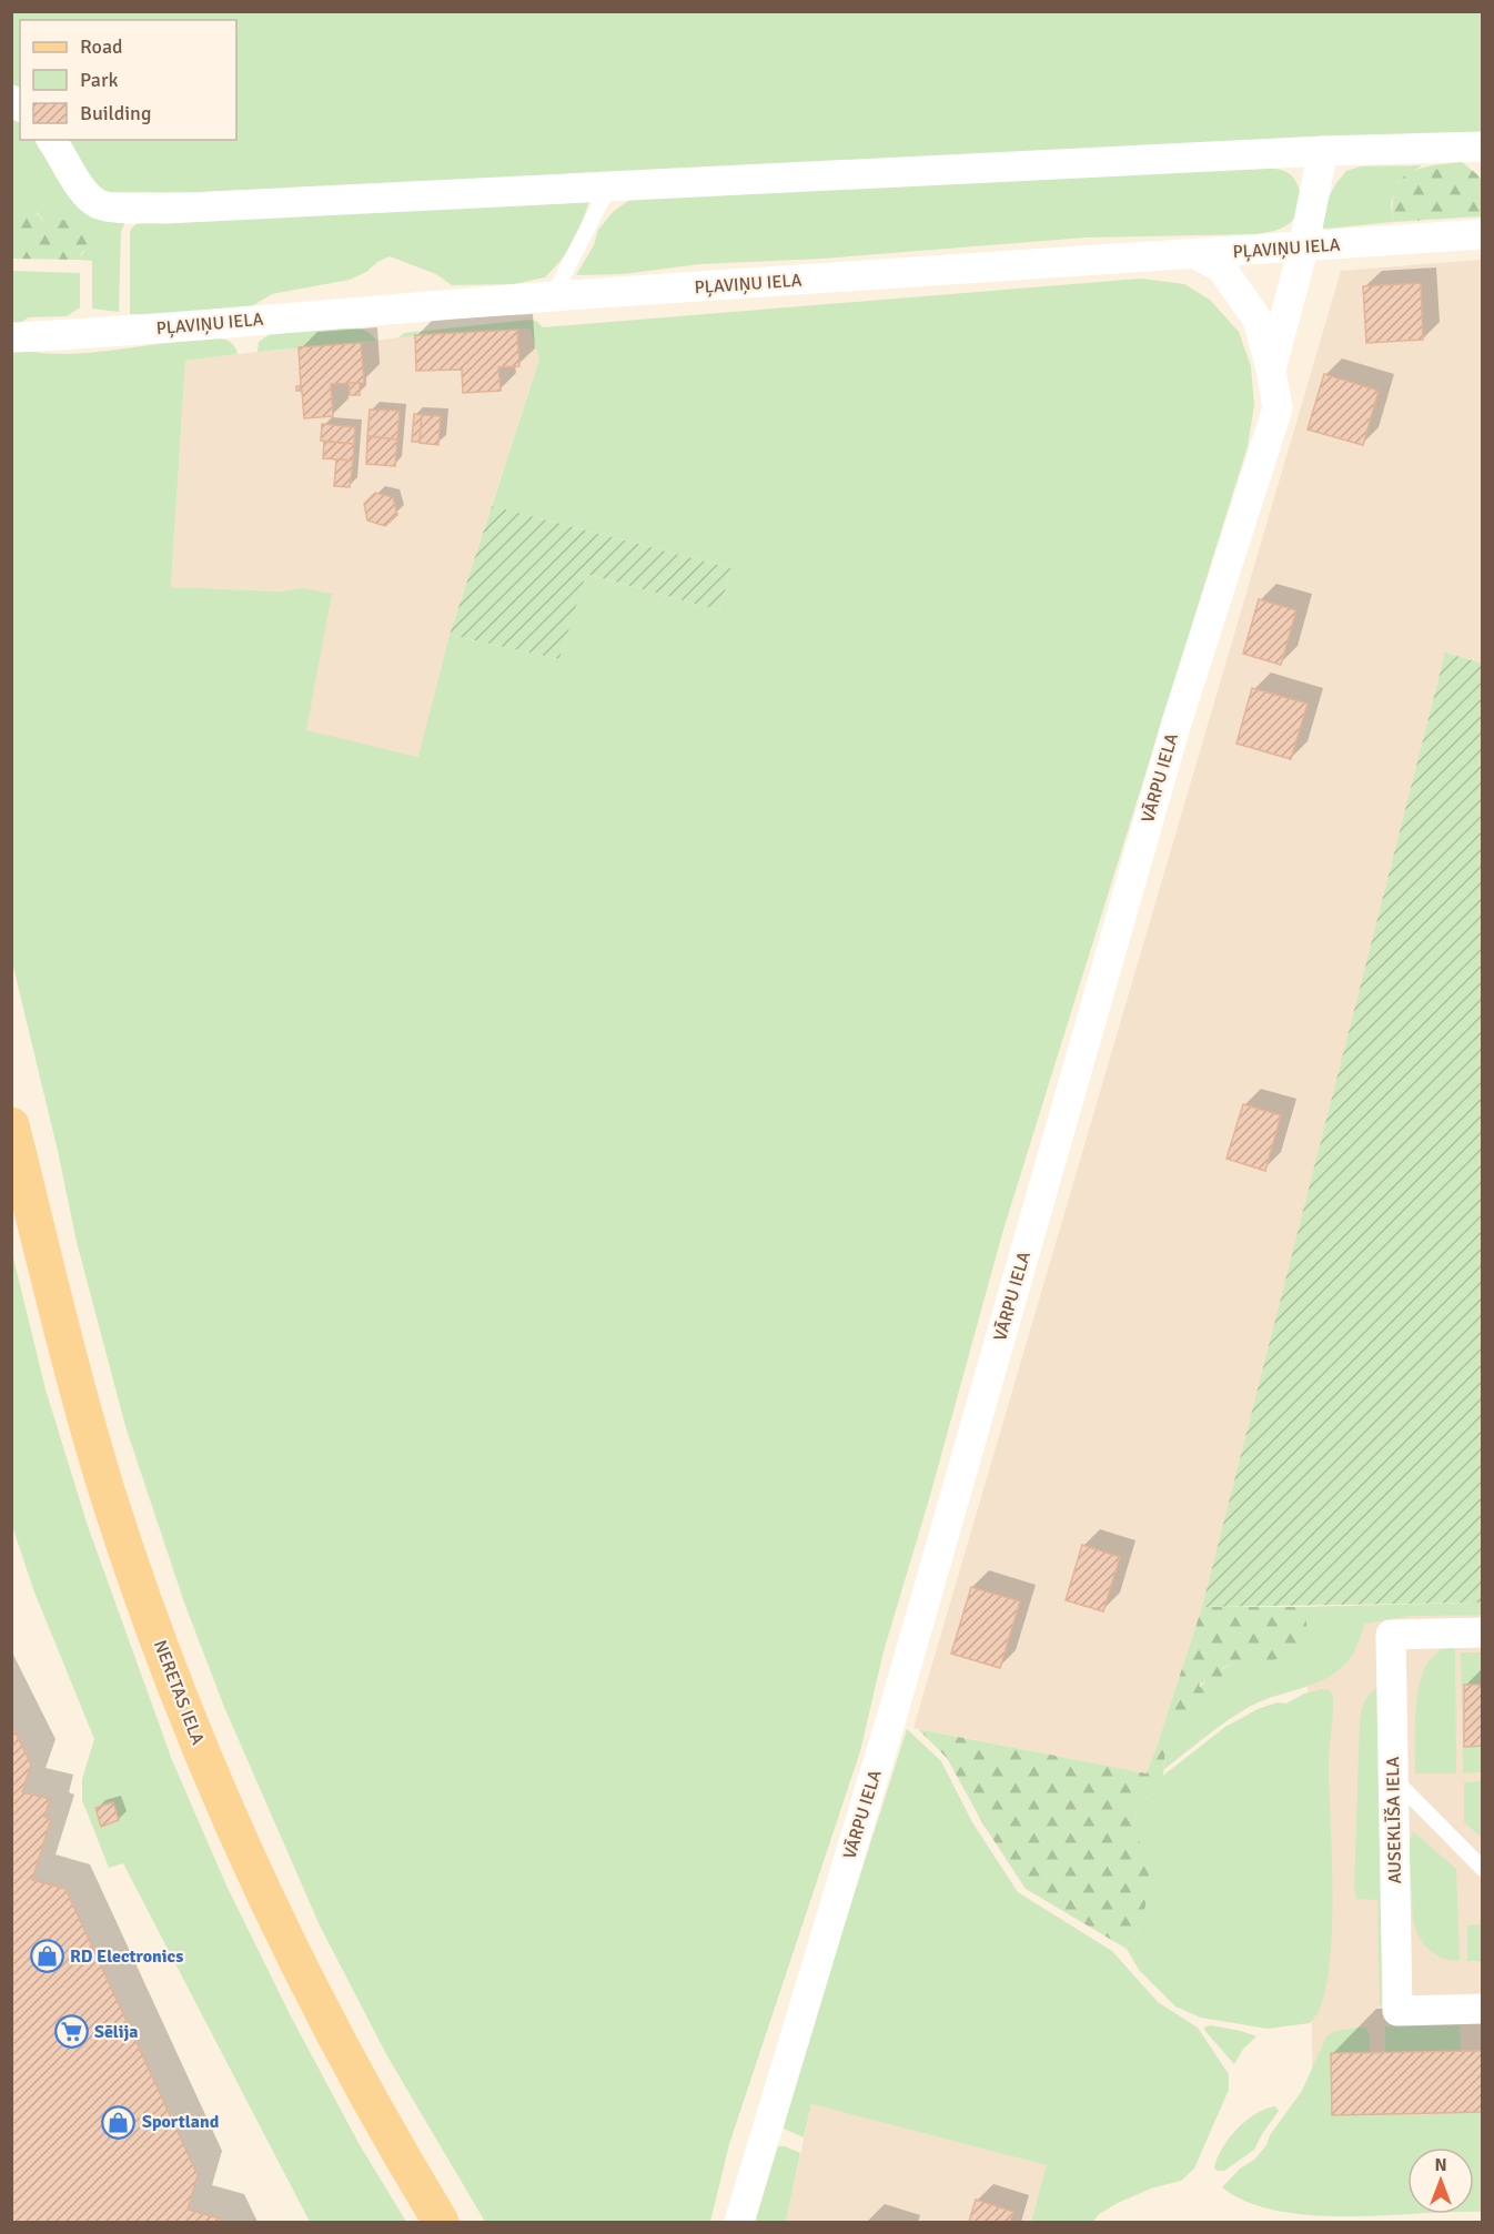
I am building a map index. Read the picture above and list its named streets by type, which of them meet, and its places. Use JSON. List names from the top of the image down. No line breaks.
{"streets":{"main road":["NERETAS IELA"],"street":["PĻAVIŅU IELA","VĀRPU IELA","AUSEKLĪŠA IELA"]},"crossings":[["PĻAVIŅU IELA","VĀRPU IELA"]],"places":{"shop":["RD Electronics","Sportland"],"supermarket":["Sēlija"]},"legend":["Road","Park","Building"],"north":"top"}
